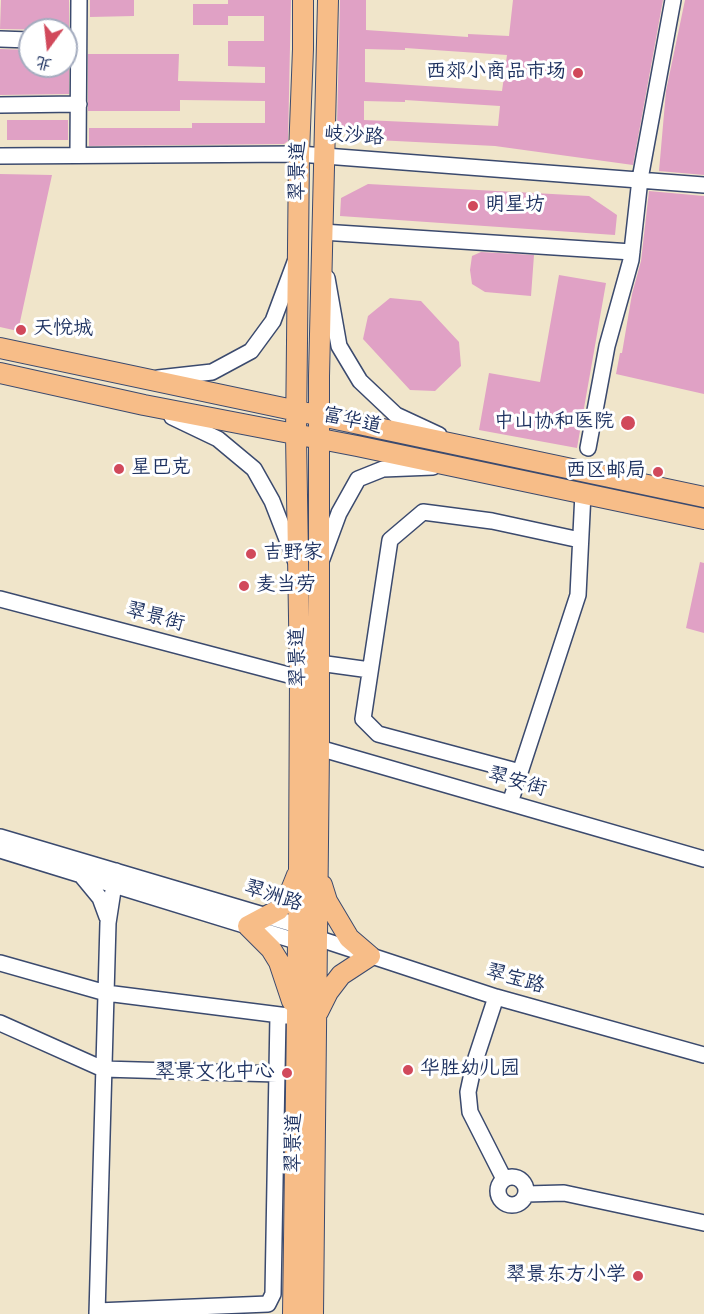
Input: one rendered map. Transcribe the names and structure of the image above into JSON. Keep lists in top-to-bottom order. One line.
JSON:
{"streets":{"main road":["翠景道","富华道"],"street":["岐沙路","翠景街","翠安街","翠洲路","翠宝路"]},"crossings":[["岐沙路","翠景道"],["翠景道","富华道"],["翠景道","翠景街"],["翠景道","翠安街"],["翠景道","翠洲路"],["翠景道","翠宝路"],["翠洲路","翠宝路"]],"places":["西郊小商品市场","明星坊","天悦城","中山协和医院","星巴克","西区邮局","吉野家","麦当劳","华胜幼儿园","翠景文化中心","翠景东方小学"],"north":"bottom"}
